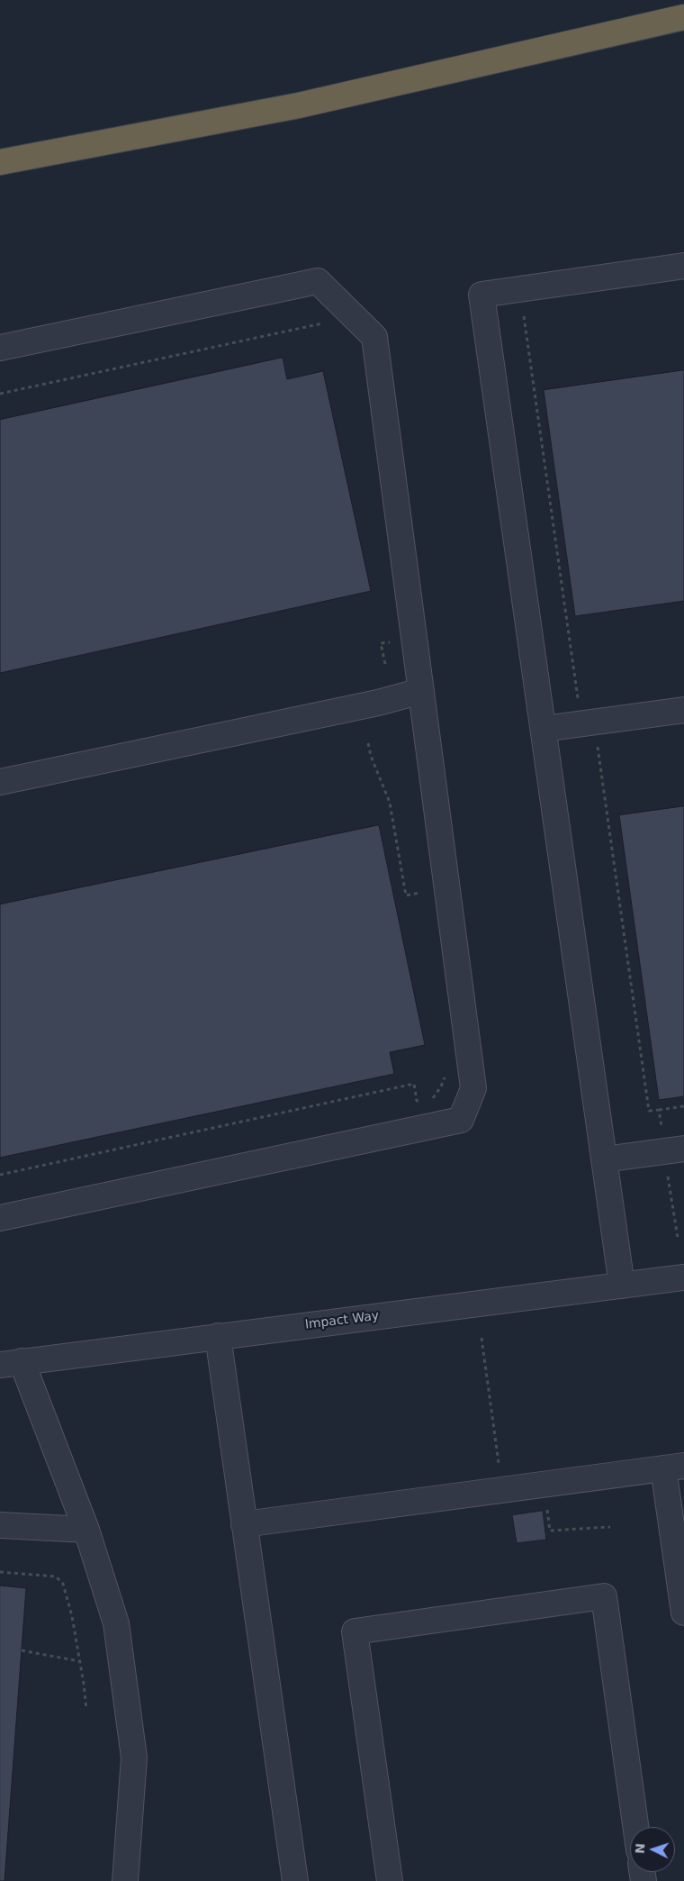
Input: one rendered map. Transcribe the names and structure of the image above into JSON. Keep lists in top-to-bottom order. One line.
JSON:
{"streets":{"street":["Impact Way"]},"north":"left"}
